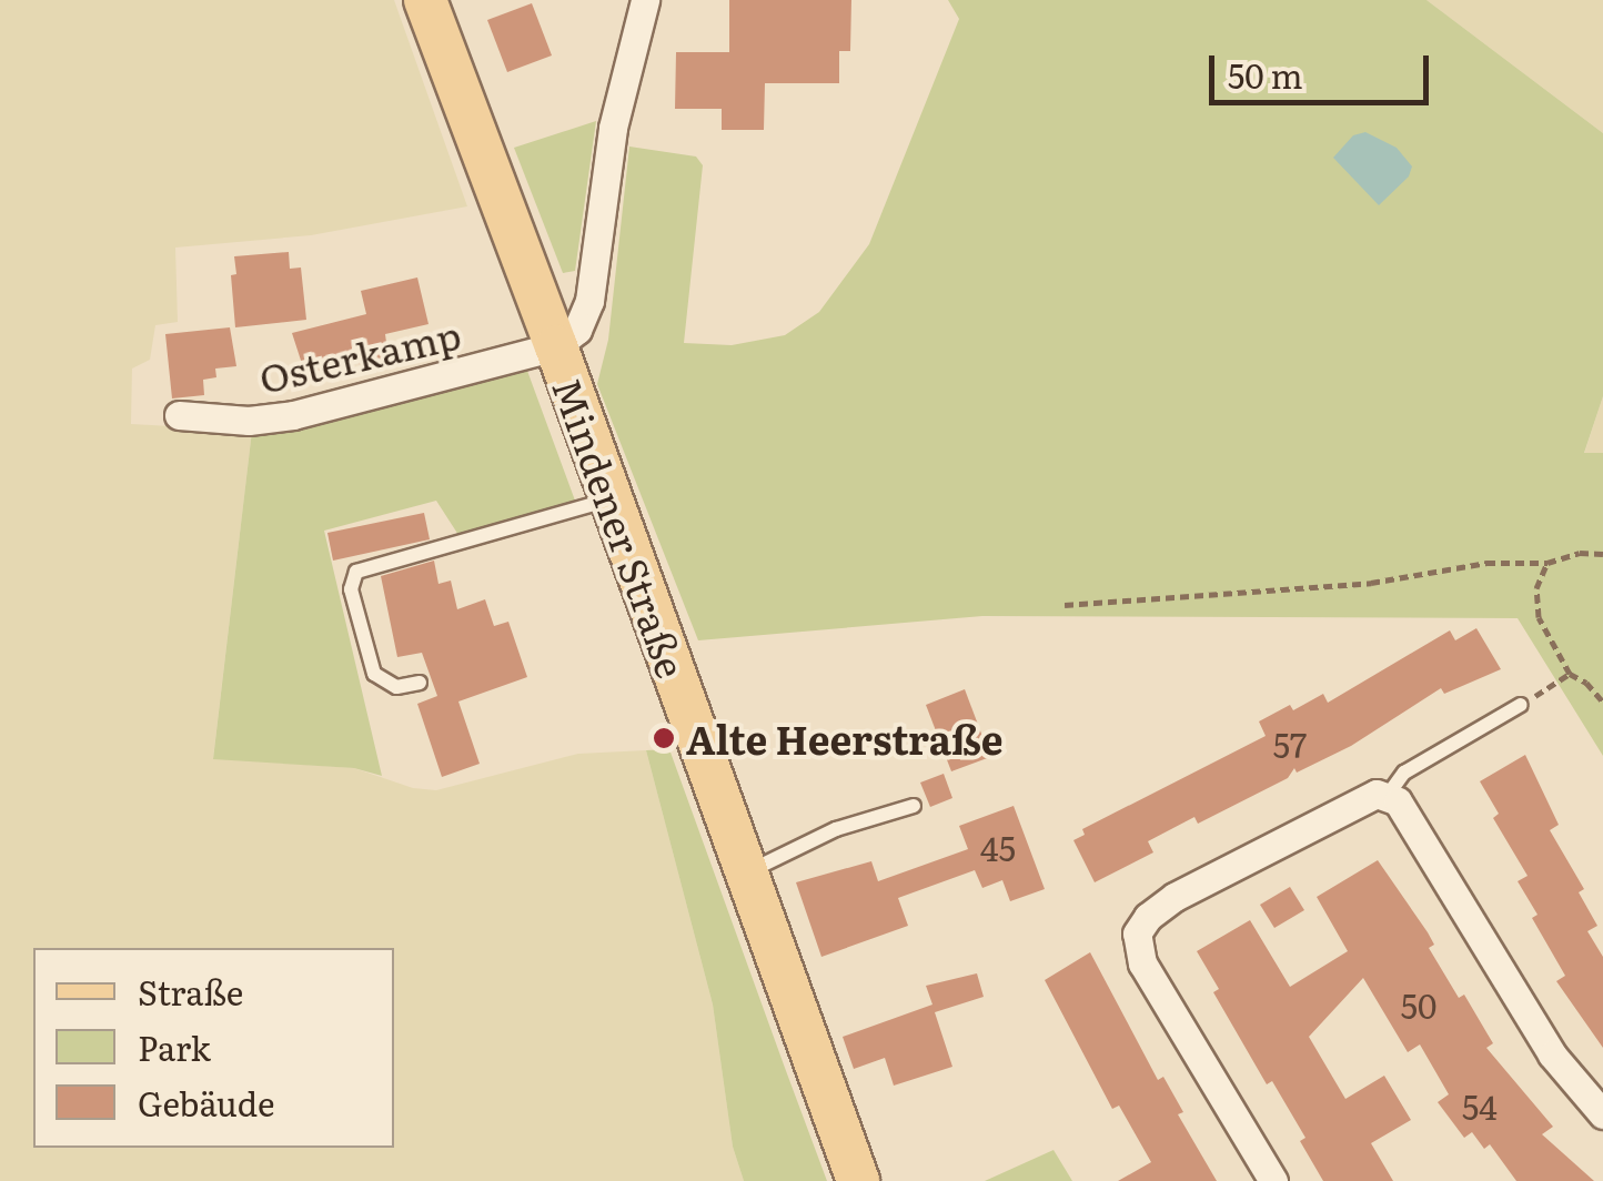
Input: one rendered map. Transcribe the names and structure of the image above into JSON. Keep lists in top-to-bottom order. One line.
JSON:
{"streets":{"main road":["Mindener Straße"],"street":["Osterkamp"]},"crossings":[["Osterkamp","Mindener Straße"]],"places":["Alte Heerstraße"],"house_numbers":["57","45","50","54"],"legend":["Straße","Park","Gebäude"],"scale_bar":"50 m"}
